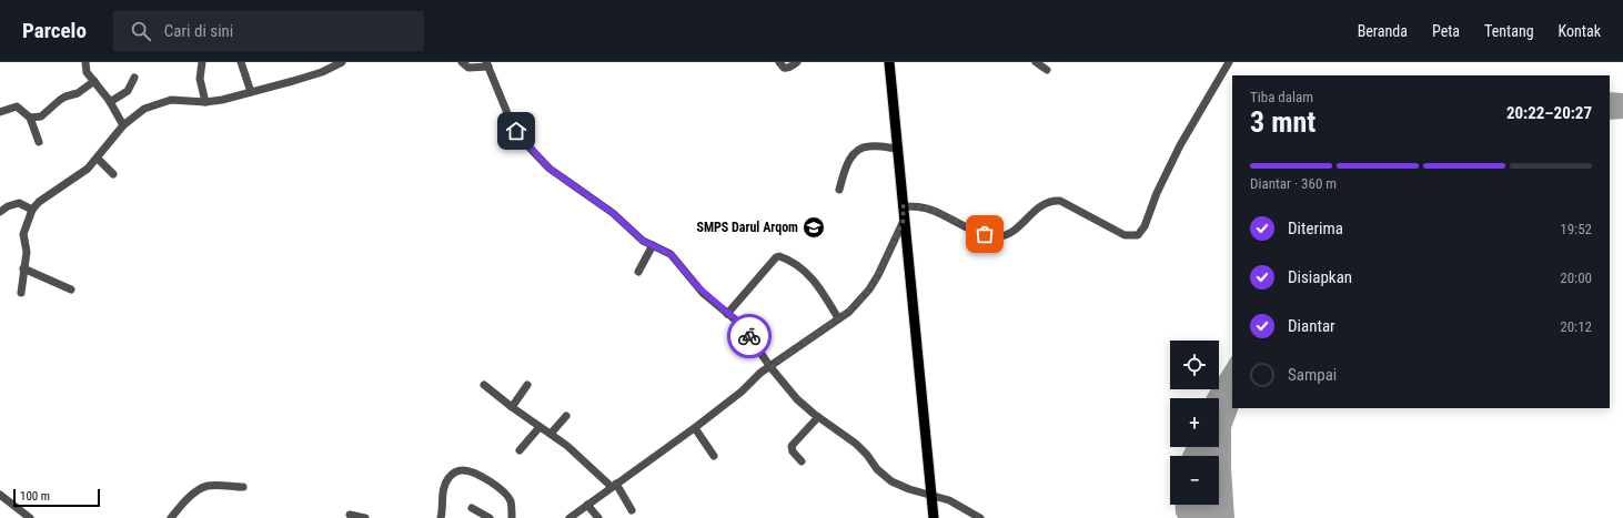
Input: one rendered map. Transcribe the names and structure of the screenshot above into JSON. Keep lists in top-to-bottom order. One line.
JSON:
{"places":{"school or university":["SMPS Darul Arqom"]},"scale_bar":"100 m","page":{"header":"Parcelo","search":"Cari di sini","nav":["Beranda","Peta","Tentang","Kontak"],"heading":["3 mnt","Tiba dalam","20:22–20:27"],"bar":"Diantar · 360 m","list":[["Diterima","19:52"],["Disiapkan","20:00"],["Diantar","20:12"],"Sampai"],"map_buttons":["+","−"],"scale":"100 m"}}
